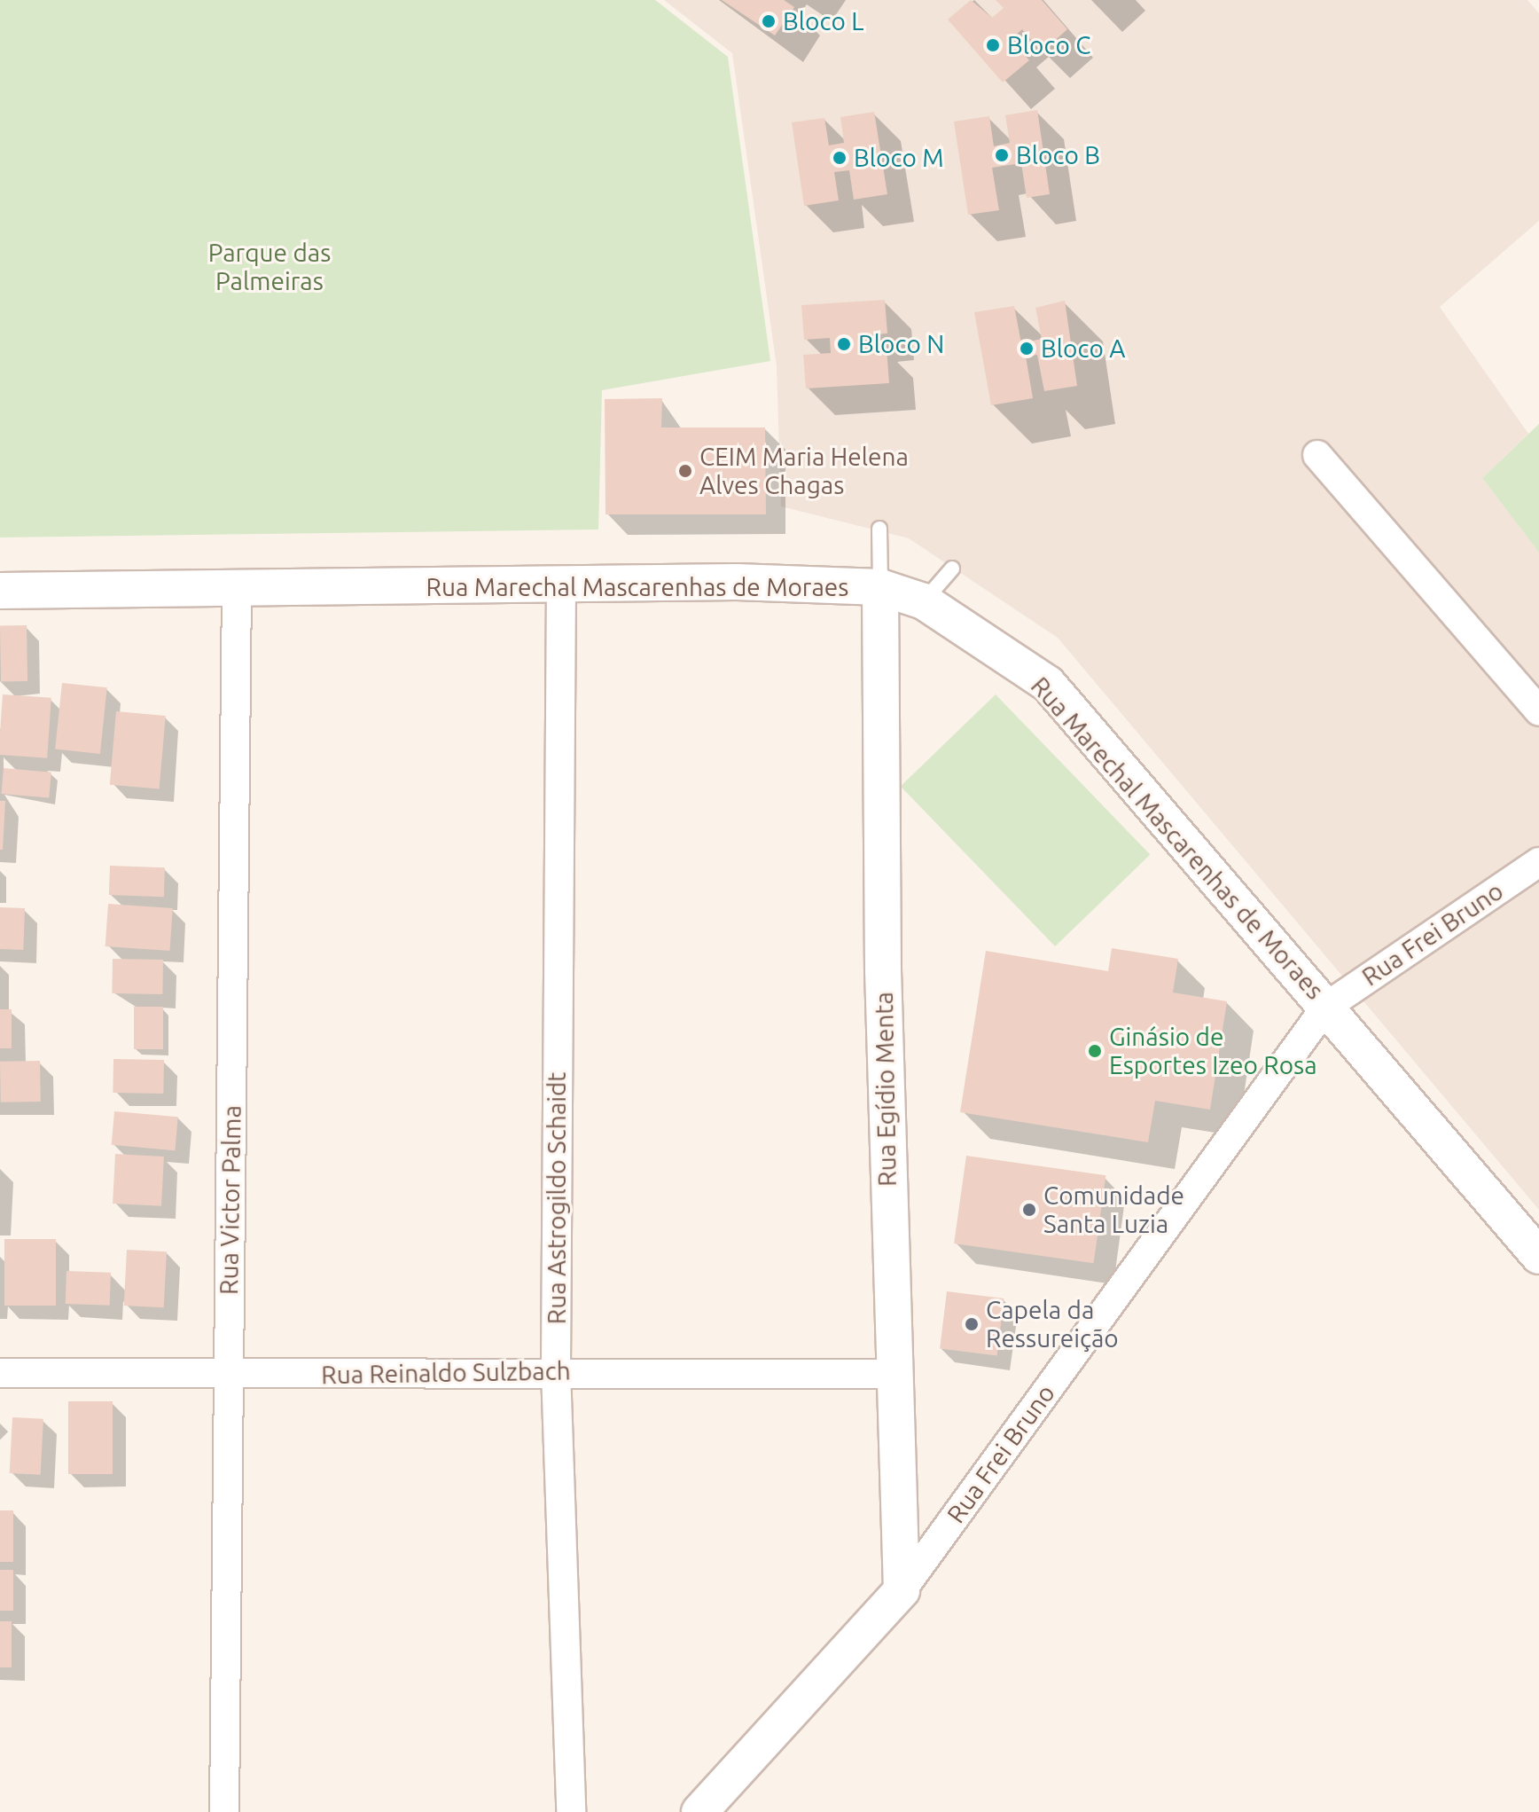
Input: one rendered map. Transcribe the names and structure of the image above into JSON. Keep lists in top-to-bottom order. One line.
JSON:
{"streets":{"street":["Rua Marechal Mascarenhas de Moraes","Rua Frei Bruno","Rua Egídio Menta","Rua Astrogildo Schaidt","Rua Victor Palma","Rua Reinaldo Sulzbach"]},"crossings":[["Rua Marechal Mascarenhas de Moraes","Rua Frei Bruno"],["Rua Marechal Mascarenhas de Moraes","Rua Egídio Menta"],["Rua Marechal Mascarenhas de Moraes","Rua Astrogildo Schaidt"],["Rua Marechal Mascarenhas de Moraes","Rua Victor Palma"],["Rua Frei Bruno","Rua Egídio Menta"],["Rua Egídio Menta","Rua Reinaldo Sulzbach"],["Rua Astrogildo Schaidt","Rua Reinaldo Sulzbach"],["Rua Victor Palma","Rua Reinaldo Sulzbach"]],"parks":["Parque das Palmeiras"],"places":["Bloco L","Bloco C","Bloco B","Bloco M","Bloco N","Bloco A","CEIM Maria Helena Alves Chagas","Ginásio de Esportes Izeo Rosa","Comunidade Santa Luzia","Capela da Ressureição"]}
